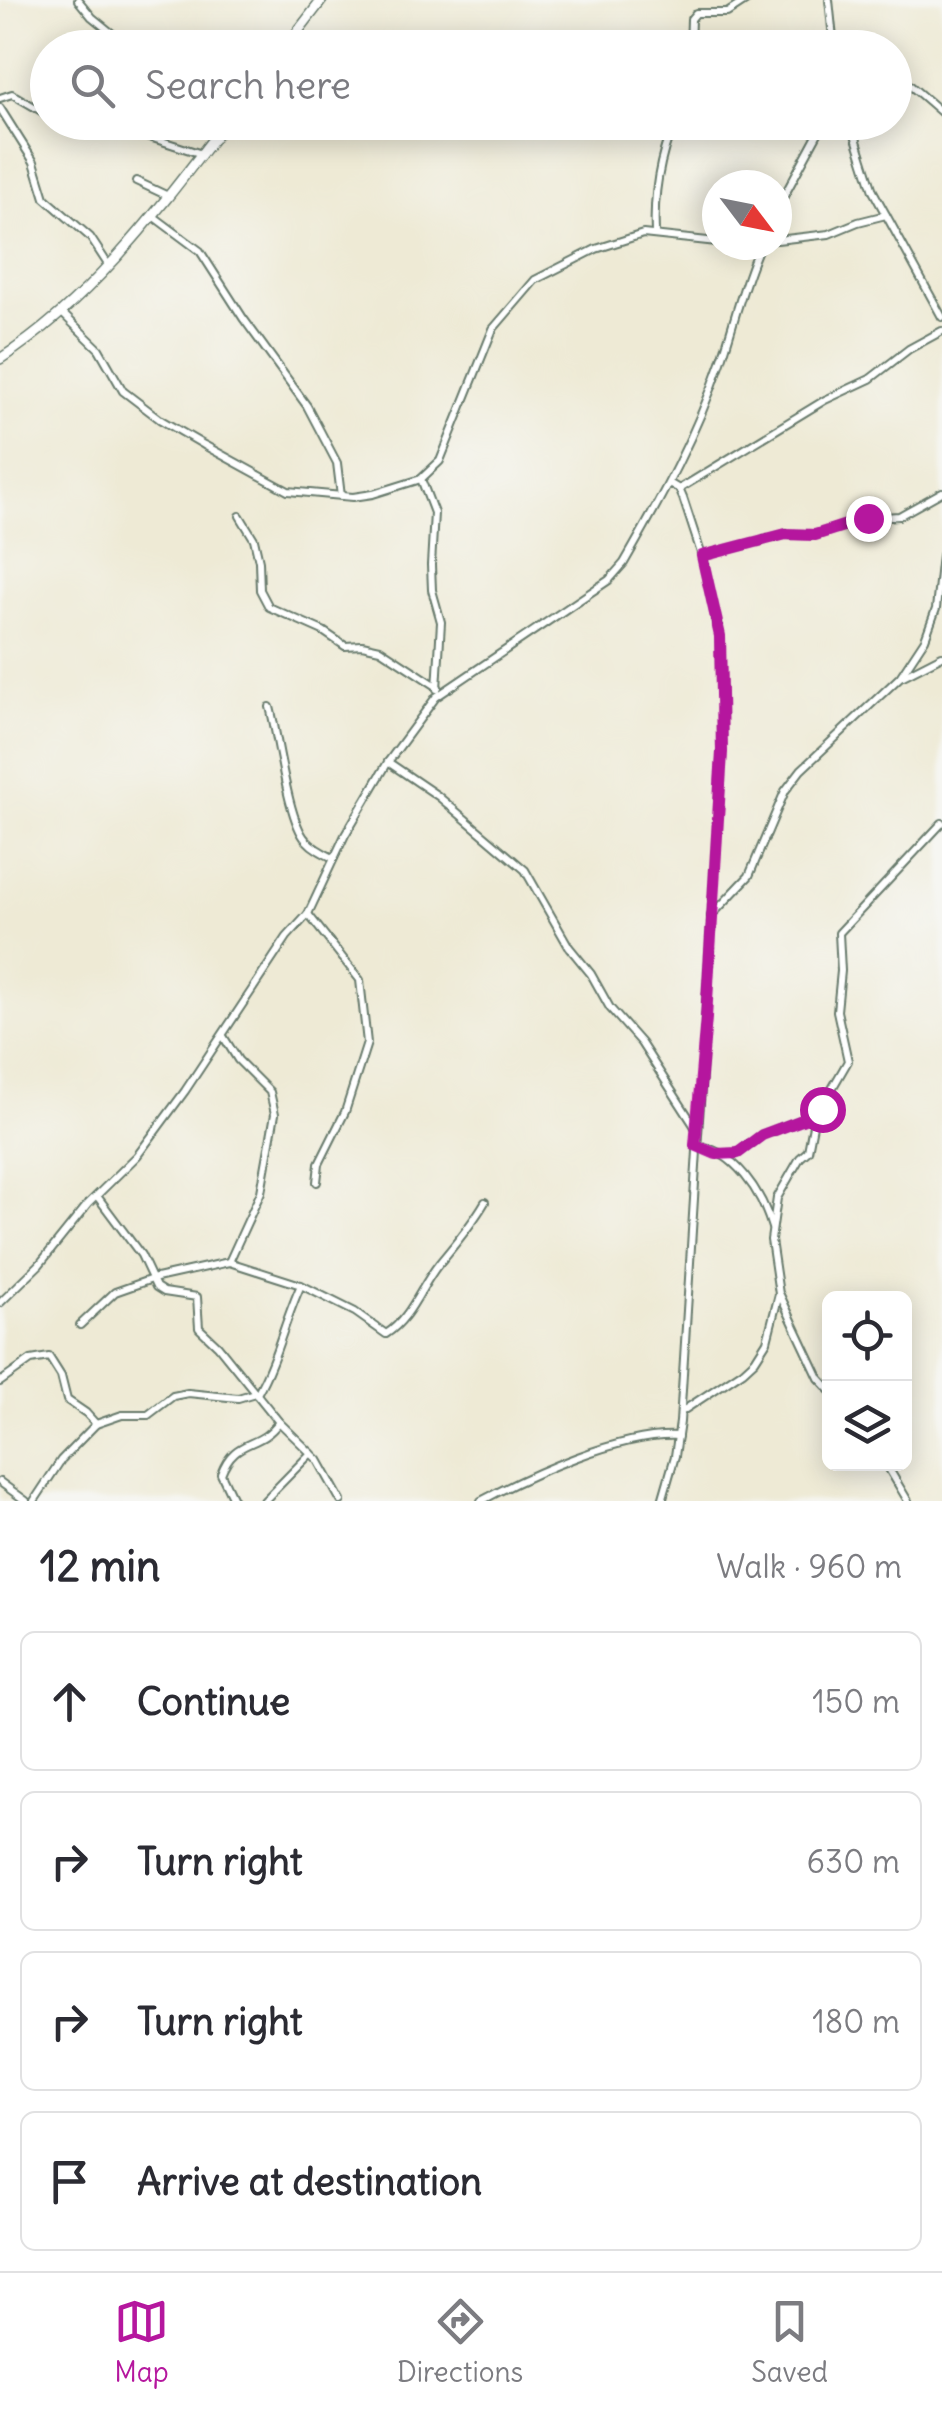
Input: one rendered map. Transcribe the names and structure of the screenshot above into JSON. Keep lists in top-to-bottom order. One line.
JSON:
{"north":"bottom right","page":{"search":"Search here","heading":["12 min","Walk · 960 m"],"list":[["Continue","150 m"],["Turn right","630 m"],["Turn right","180 m"],"Arrive at destination"],"nav":["Map","Directions","Saved"]}}
